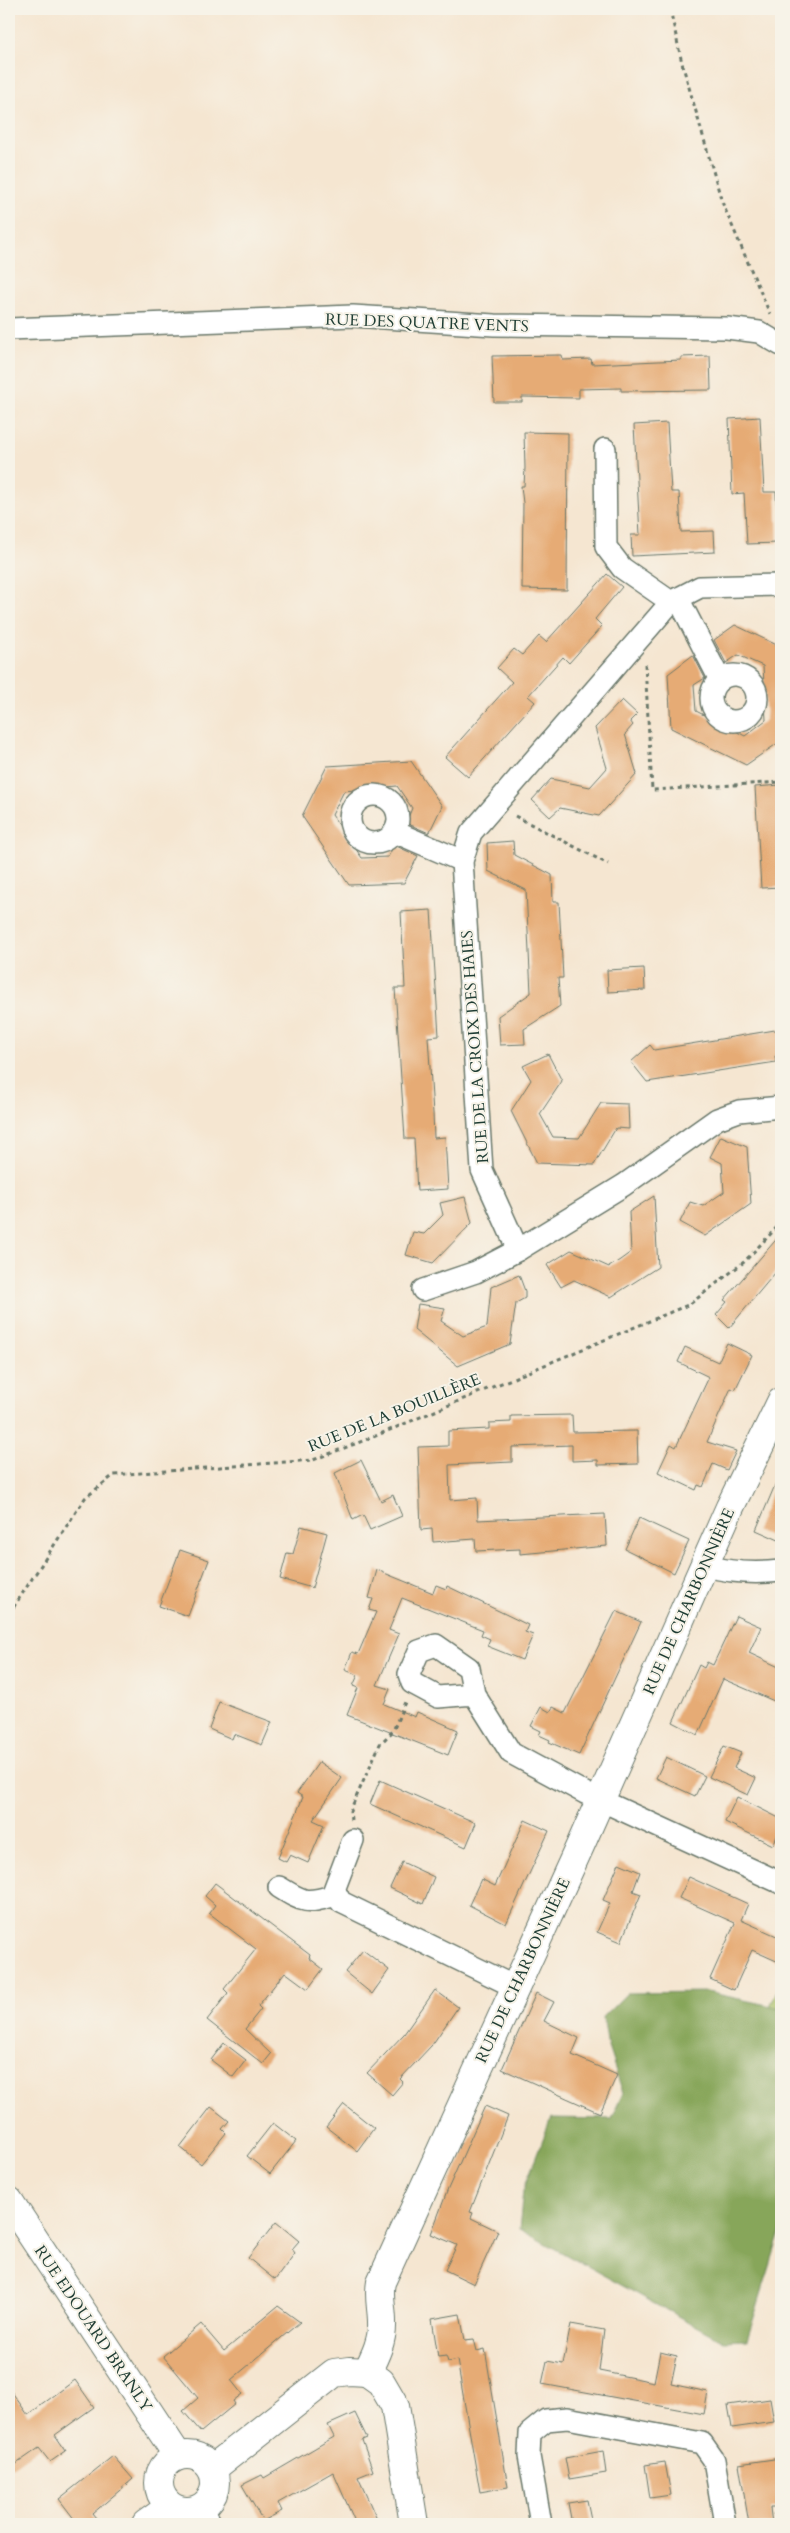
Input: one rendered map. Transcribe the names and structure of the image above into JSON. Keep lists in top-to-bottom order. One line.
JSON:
{"streets":{"street":["RUE DES QUATRE VENTS","RUE DE LA CROIX DES HAIES","RUE DE CHARBONNIÈRE","RUE EDOUARD BRANLY"],"path":["RUE DE LA BOUILLÈRE"]}}
